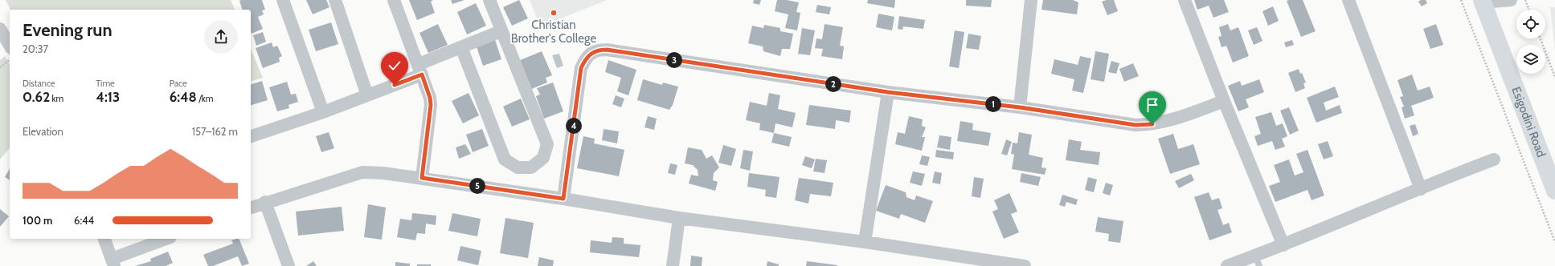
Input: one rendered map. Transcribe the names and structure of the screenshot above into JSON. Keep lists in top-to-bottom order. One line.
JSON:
{"streets":{"main road":["Esigodini Road"]},"places":["Christian Brother's College"],"page":{"heading":["Evening run","20:37"],"pins":["3","2","1","4","5"],"stats":[["Distance","0.62 km"],["Time","4:13"],["Pace","6:48 /km"]],"chart":["Elevation","157–162 m"],"list":[{"name":"100 m","note":"6:44"}]}}
